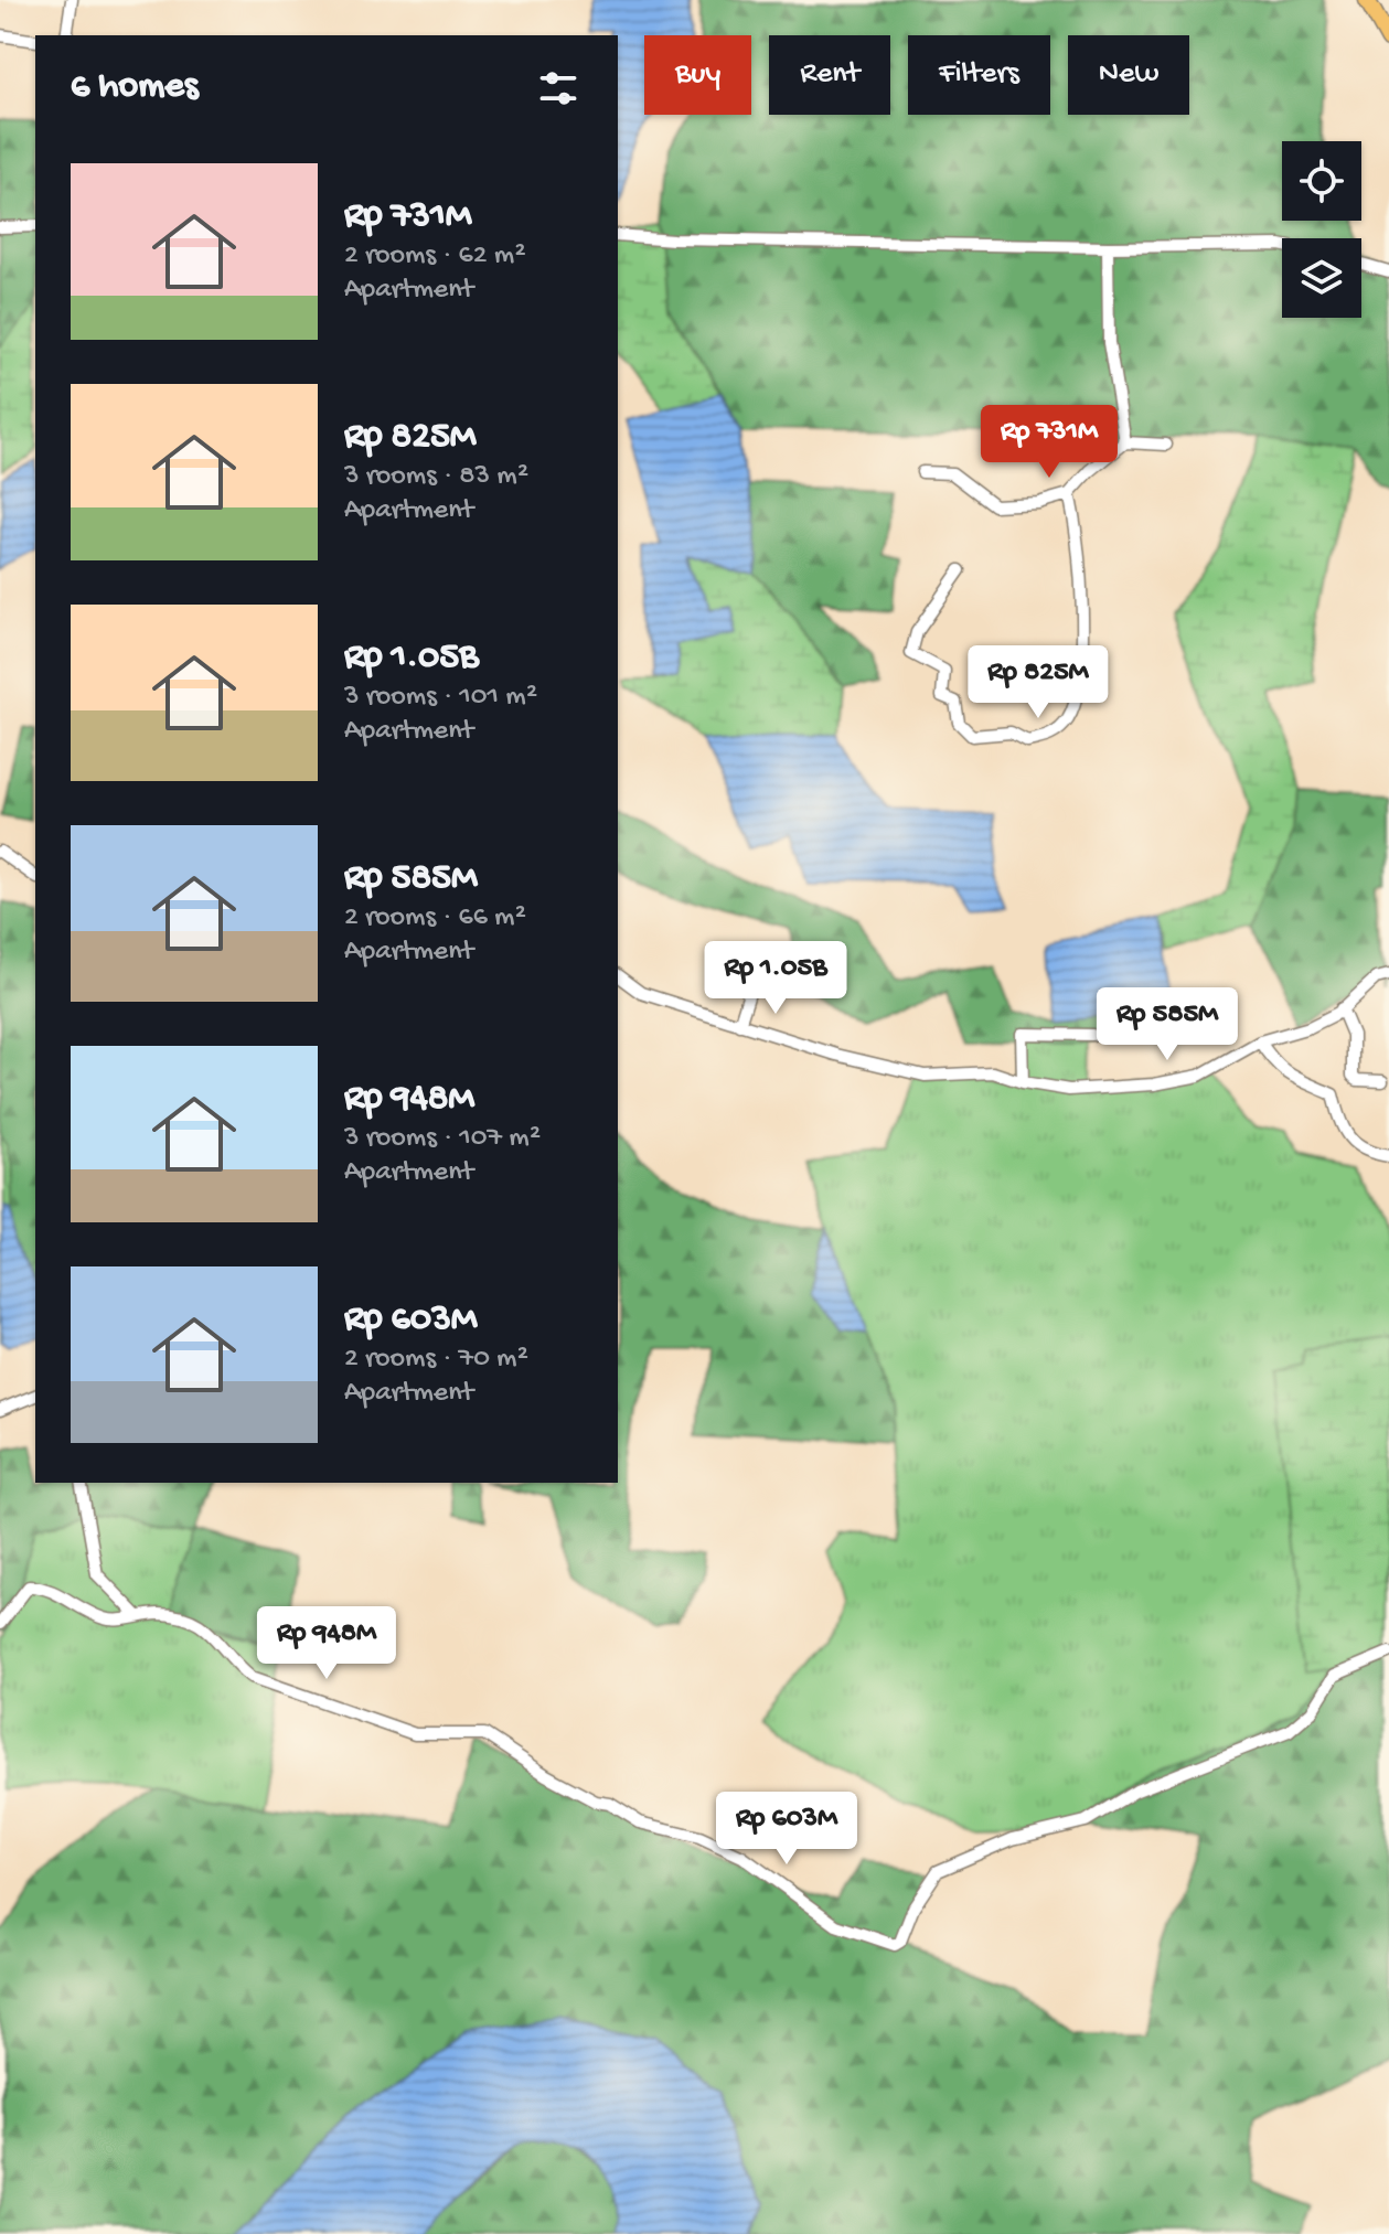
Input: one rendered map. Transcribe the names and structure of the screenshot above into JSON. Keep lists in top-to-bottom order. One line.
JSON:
{"page":{"chip":["Buy","Rent","Filters","New"],"heading":"6 homes","list":[{"name":"Rp 731M","note":"2 rooms · 62 m² · Apartment"},{"name":"Rp 825M","note":"3 rooms · 83 m² · Apartment"},{"name":"Rp 1.05B","note":"3 rooms · 101 m² · Apartment"},{"name":"Rp 585M","note":"2 rooms · 66 m² · Apartment"},{"name":"Rp 948M","note":"3 rooms · 107 m² · Apartment"},{"name":"Rp 603M","note":"2 rooms · 70 m² · Apartment"}],"price":["Rp 731M","Rp 825M","Rp 1.05B","Rp 585M","Rp 948M","Rp 603M"]}}
